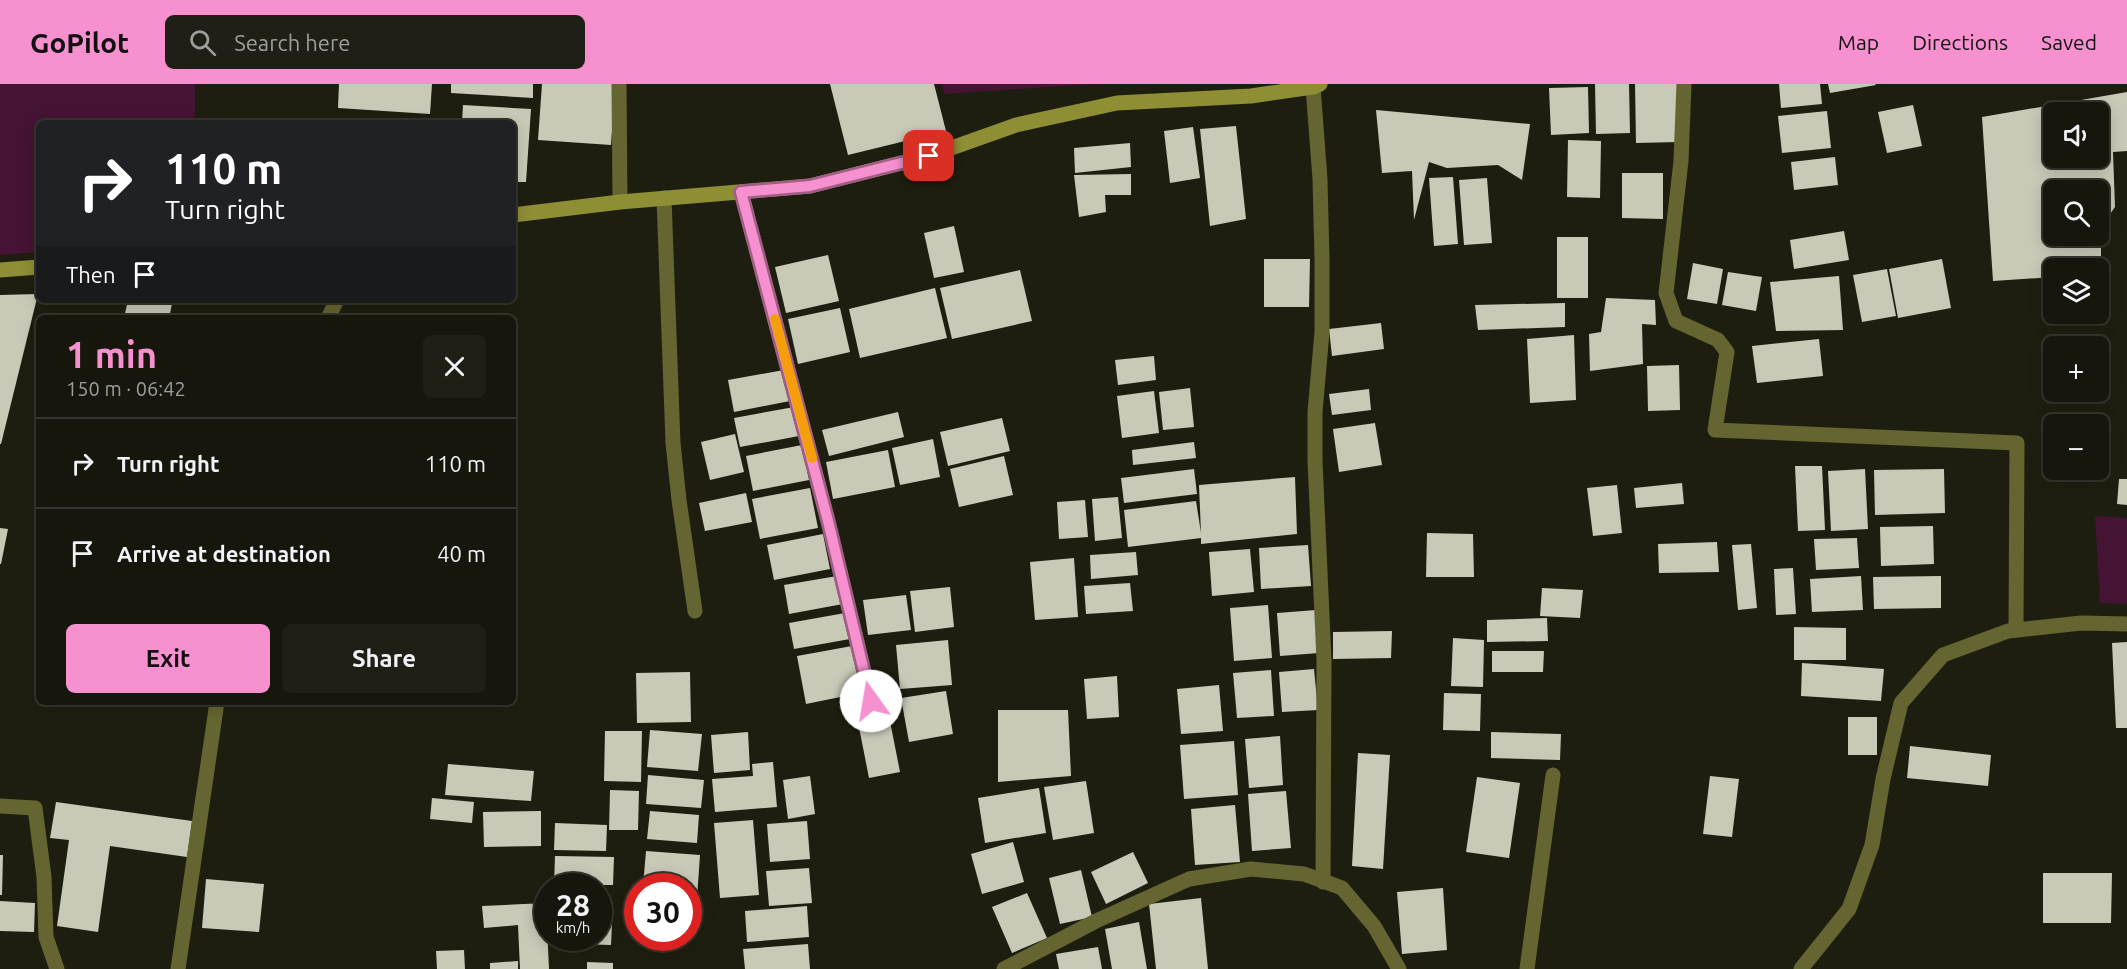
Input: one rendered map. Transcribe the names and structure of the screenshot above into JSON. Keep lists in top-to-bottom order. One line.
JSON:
{"page":{"header":"GoPilot","search":"Search here","nav":["Map","Directions","Saved"],"map_buttons":["+","−"],"turn":["110 m","Turn right"],"then":"Then","heading":["1 min","150 m · 06:42"],"list":[{"name":"Turn right","value":"110 m"},{"name":"Arrive at destination","value":"40 m"}],"buttons":["Exit","Share"],"speed":"28 km/h","limit":"30"}}
